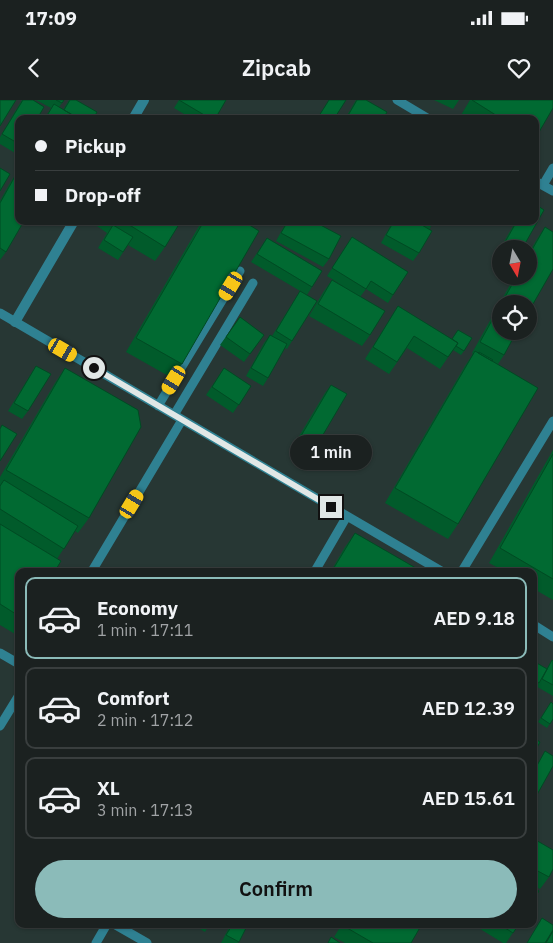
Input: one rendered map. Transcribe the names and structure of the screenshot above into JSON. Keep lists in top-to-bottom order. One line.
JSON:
{"north":"bottom","page":{"status":"17:09","header":"Zipcab","banner":["Pickup","Drop-off"],"bubble":"1 min","list":[{"name":"Economy","note":"1 min · 17:11","value":"AED 9.18"},{"name":"Comfort","note":"2 min · 17:12","value":"AED 12.39"},{"name":"XL","note":"3 min · 17:13","value":"AED 15.61"}],"buttons":"Confirm"}}
